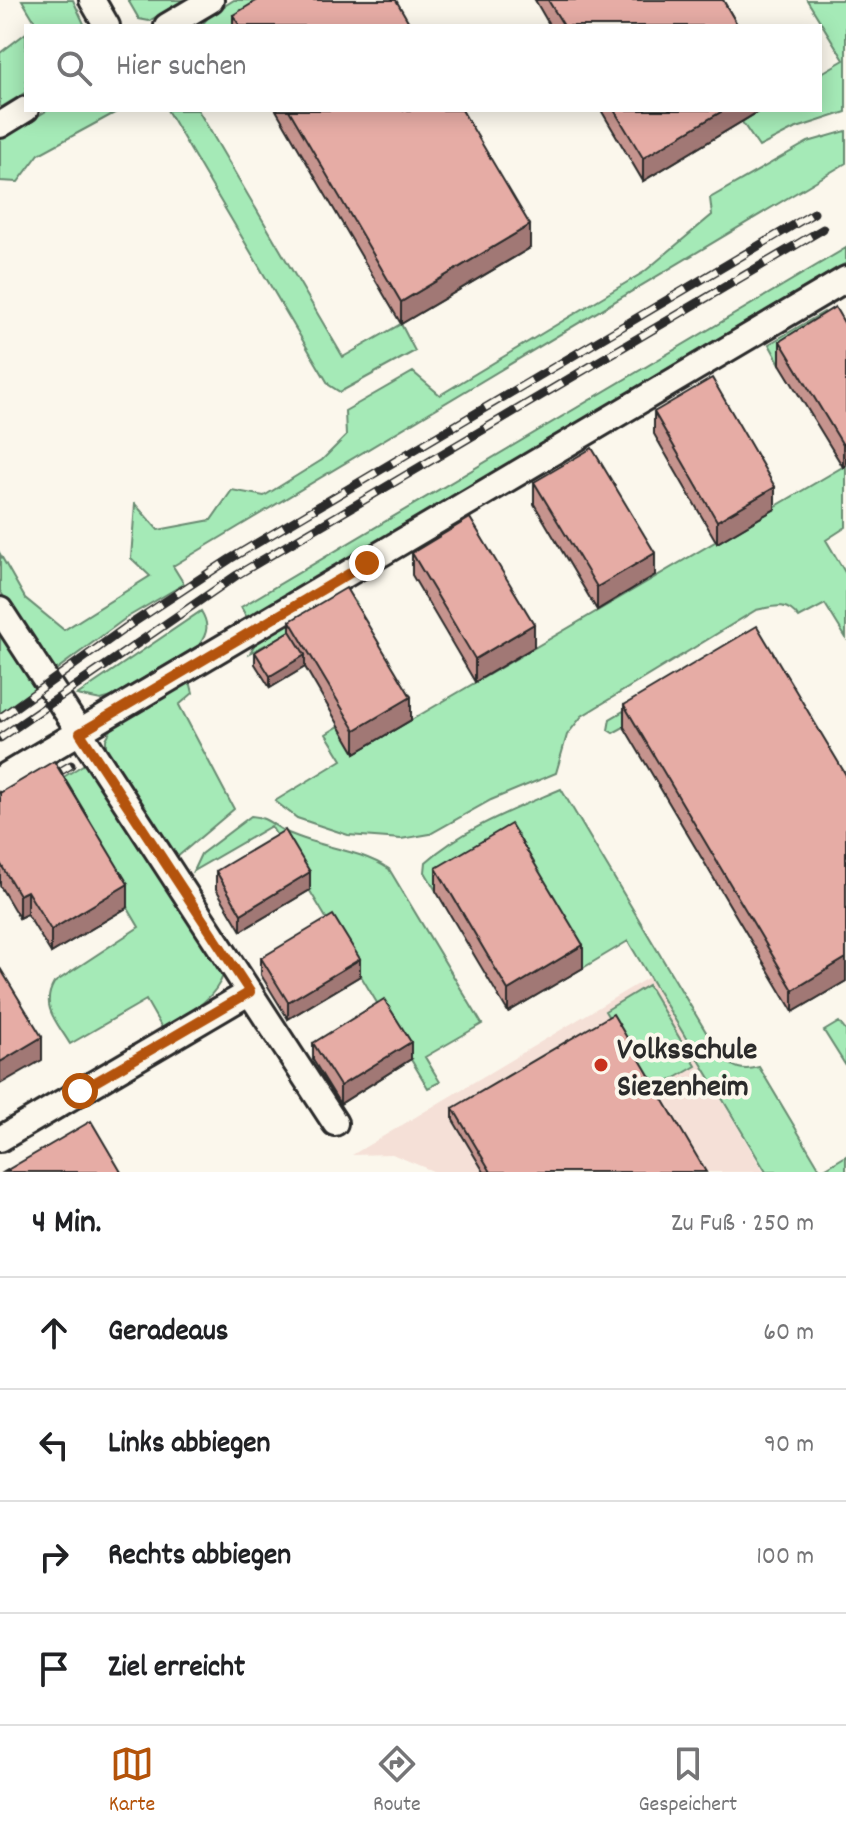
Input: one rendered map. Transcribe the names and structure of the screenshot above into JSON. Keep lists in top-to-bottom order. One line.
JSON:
{"places":["Volksschule Siezenheim"],"page":{"search":"Hier suchen","heading":["4 Min.","Zu Fuß · 250 m"],"list":[["Geradeaus","60 m"],["Links abbiegen","90 m"],["Rechts abbiegen","100 m"],"Ziel erreicht"],"nav":["Karte","Route","Gespeichert"]}}
